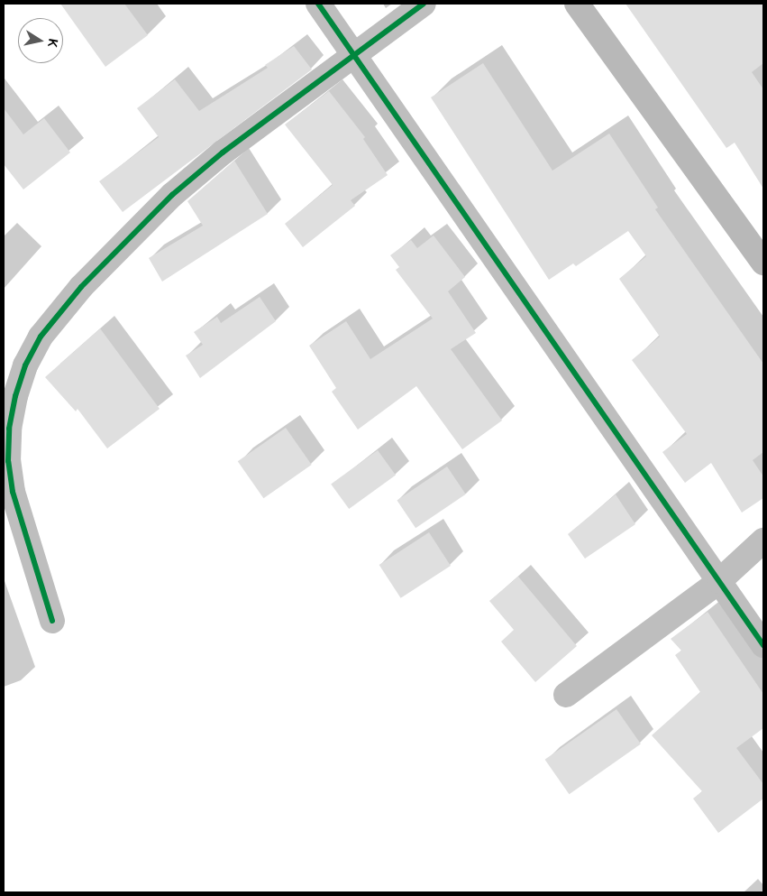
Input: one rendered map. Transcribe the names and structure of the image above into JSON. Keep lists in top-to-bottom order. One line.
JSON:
{"north":"right"}
